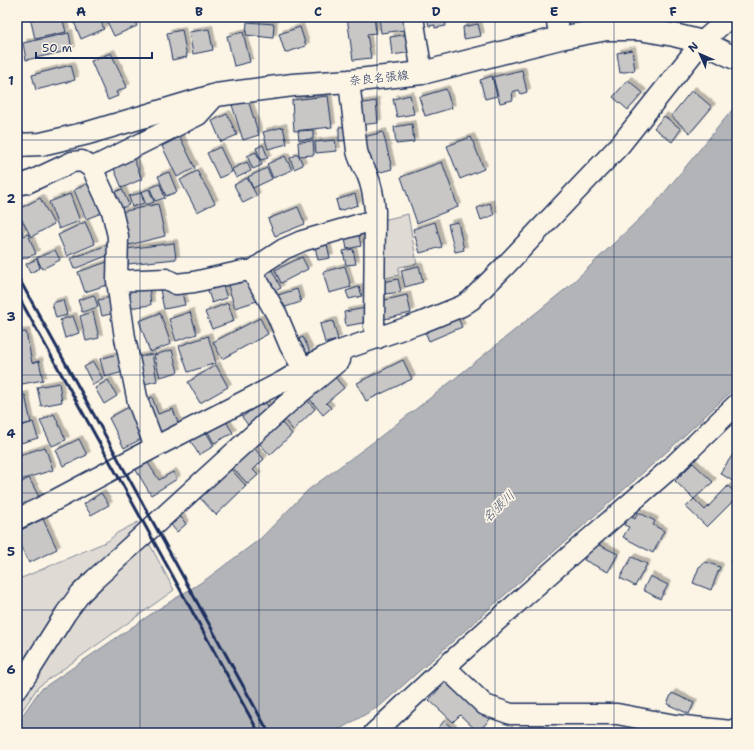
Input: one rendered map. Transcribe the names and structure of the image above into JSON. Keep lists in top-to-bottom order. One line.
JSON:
{"streets":{"main road":["奈良名張線"]},"water":["名張川"],"scale_bar":"50 m","north":"top left","grid":{"columns":["A","B","C","D","E","F"],"rows":["1","2","3","4","5","6"]}}
